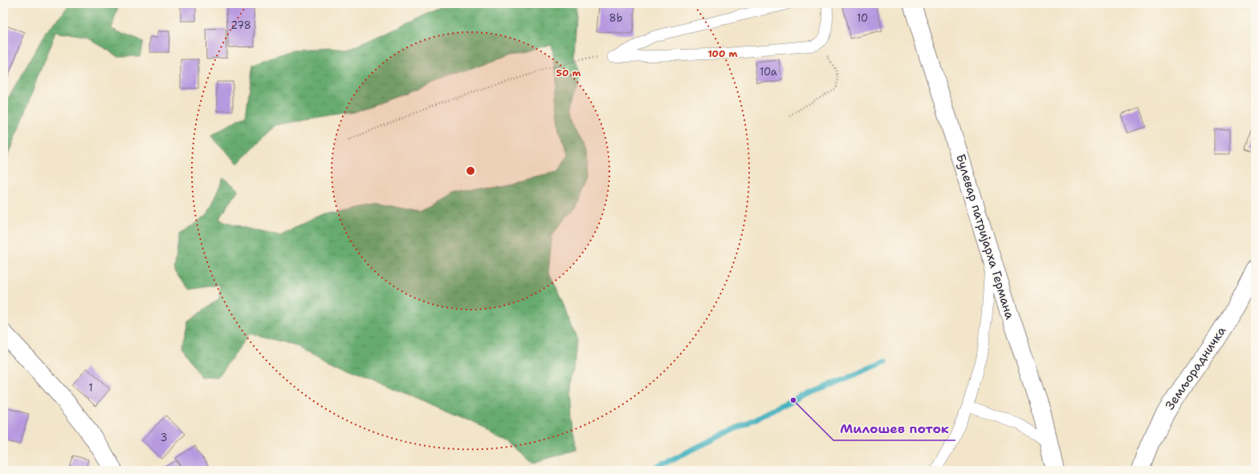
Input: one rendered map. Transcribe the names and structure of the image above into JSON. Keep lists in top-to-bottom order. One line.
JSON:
{"streets":{"main road":["Булевар патријарха Германа","Земљорадничка"]},"places":["Милошев поток"],"house_numbers":["8b","10","278","10a","1","3"],"rings":["100 m","50 m"]}
